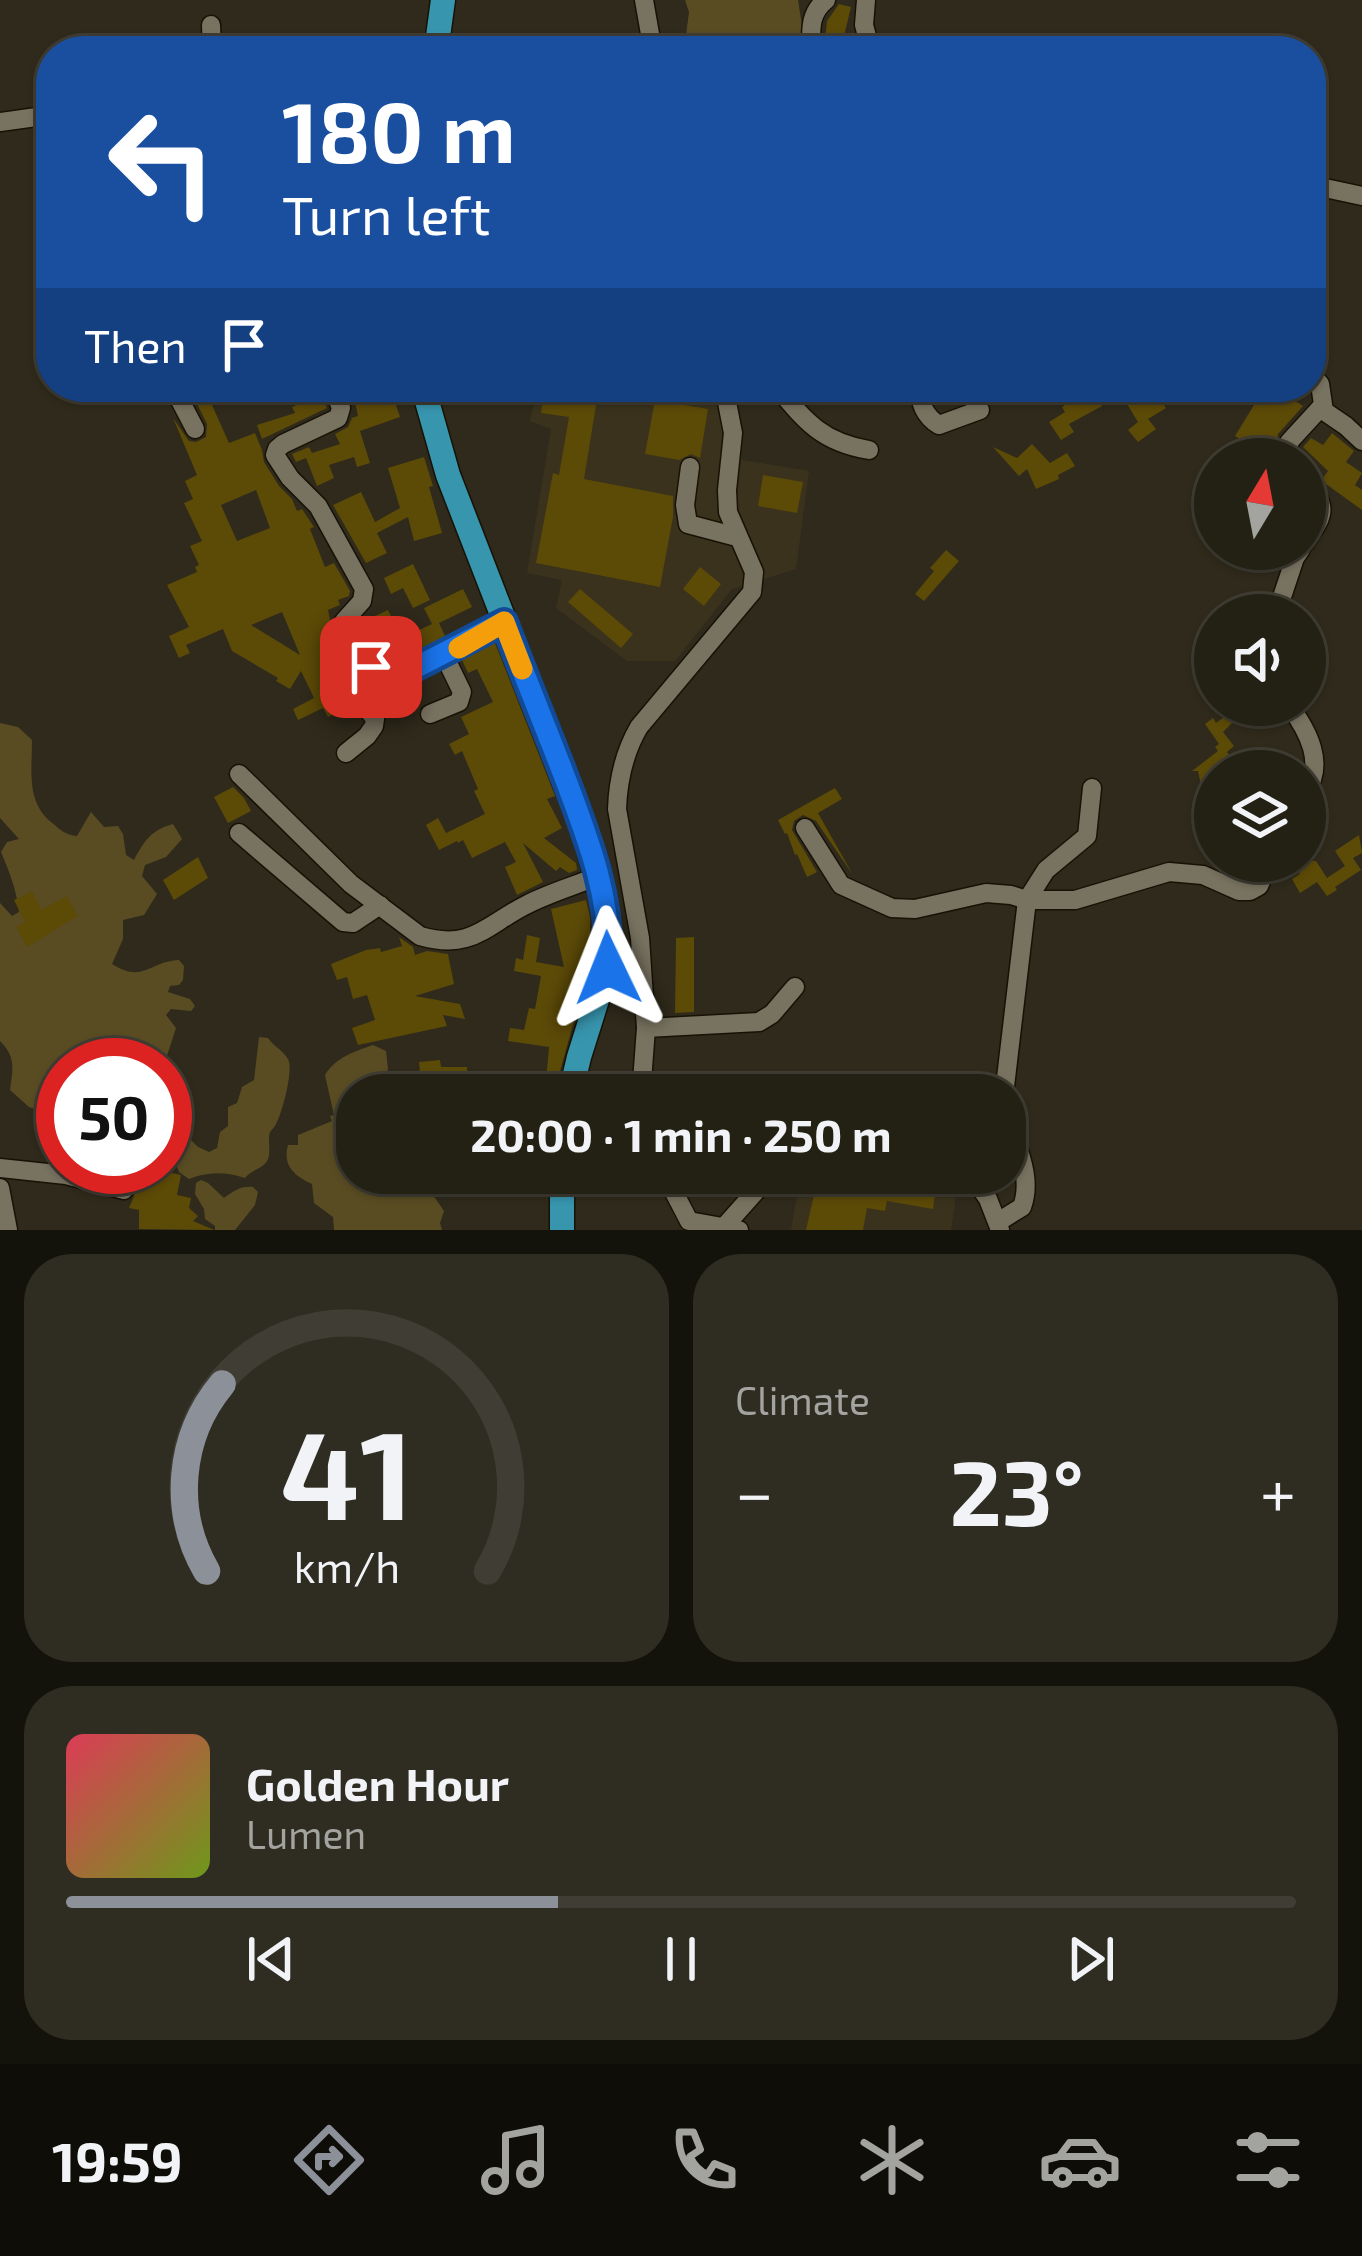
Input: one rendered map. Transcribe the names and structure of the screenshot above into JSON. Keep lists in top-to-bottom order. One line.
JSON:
{"north":"top","page":{"turn":["180 m","Turn left"],"then":"Then","limit":"50","trip":"20:00 · 1 min · 250 m","tile":"Climate","heat":["−","23°","+"],"song":["Golden Hour","Lumen"],"tabs":"19:59","gauge":["41","km/h"]}}
